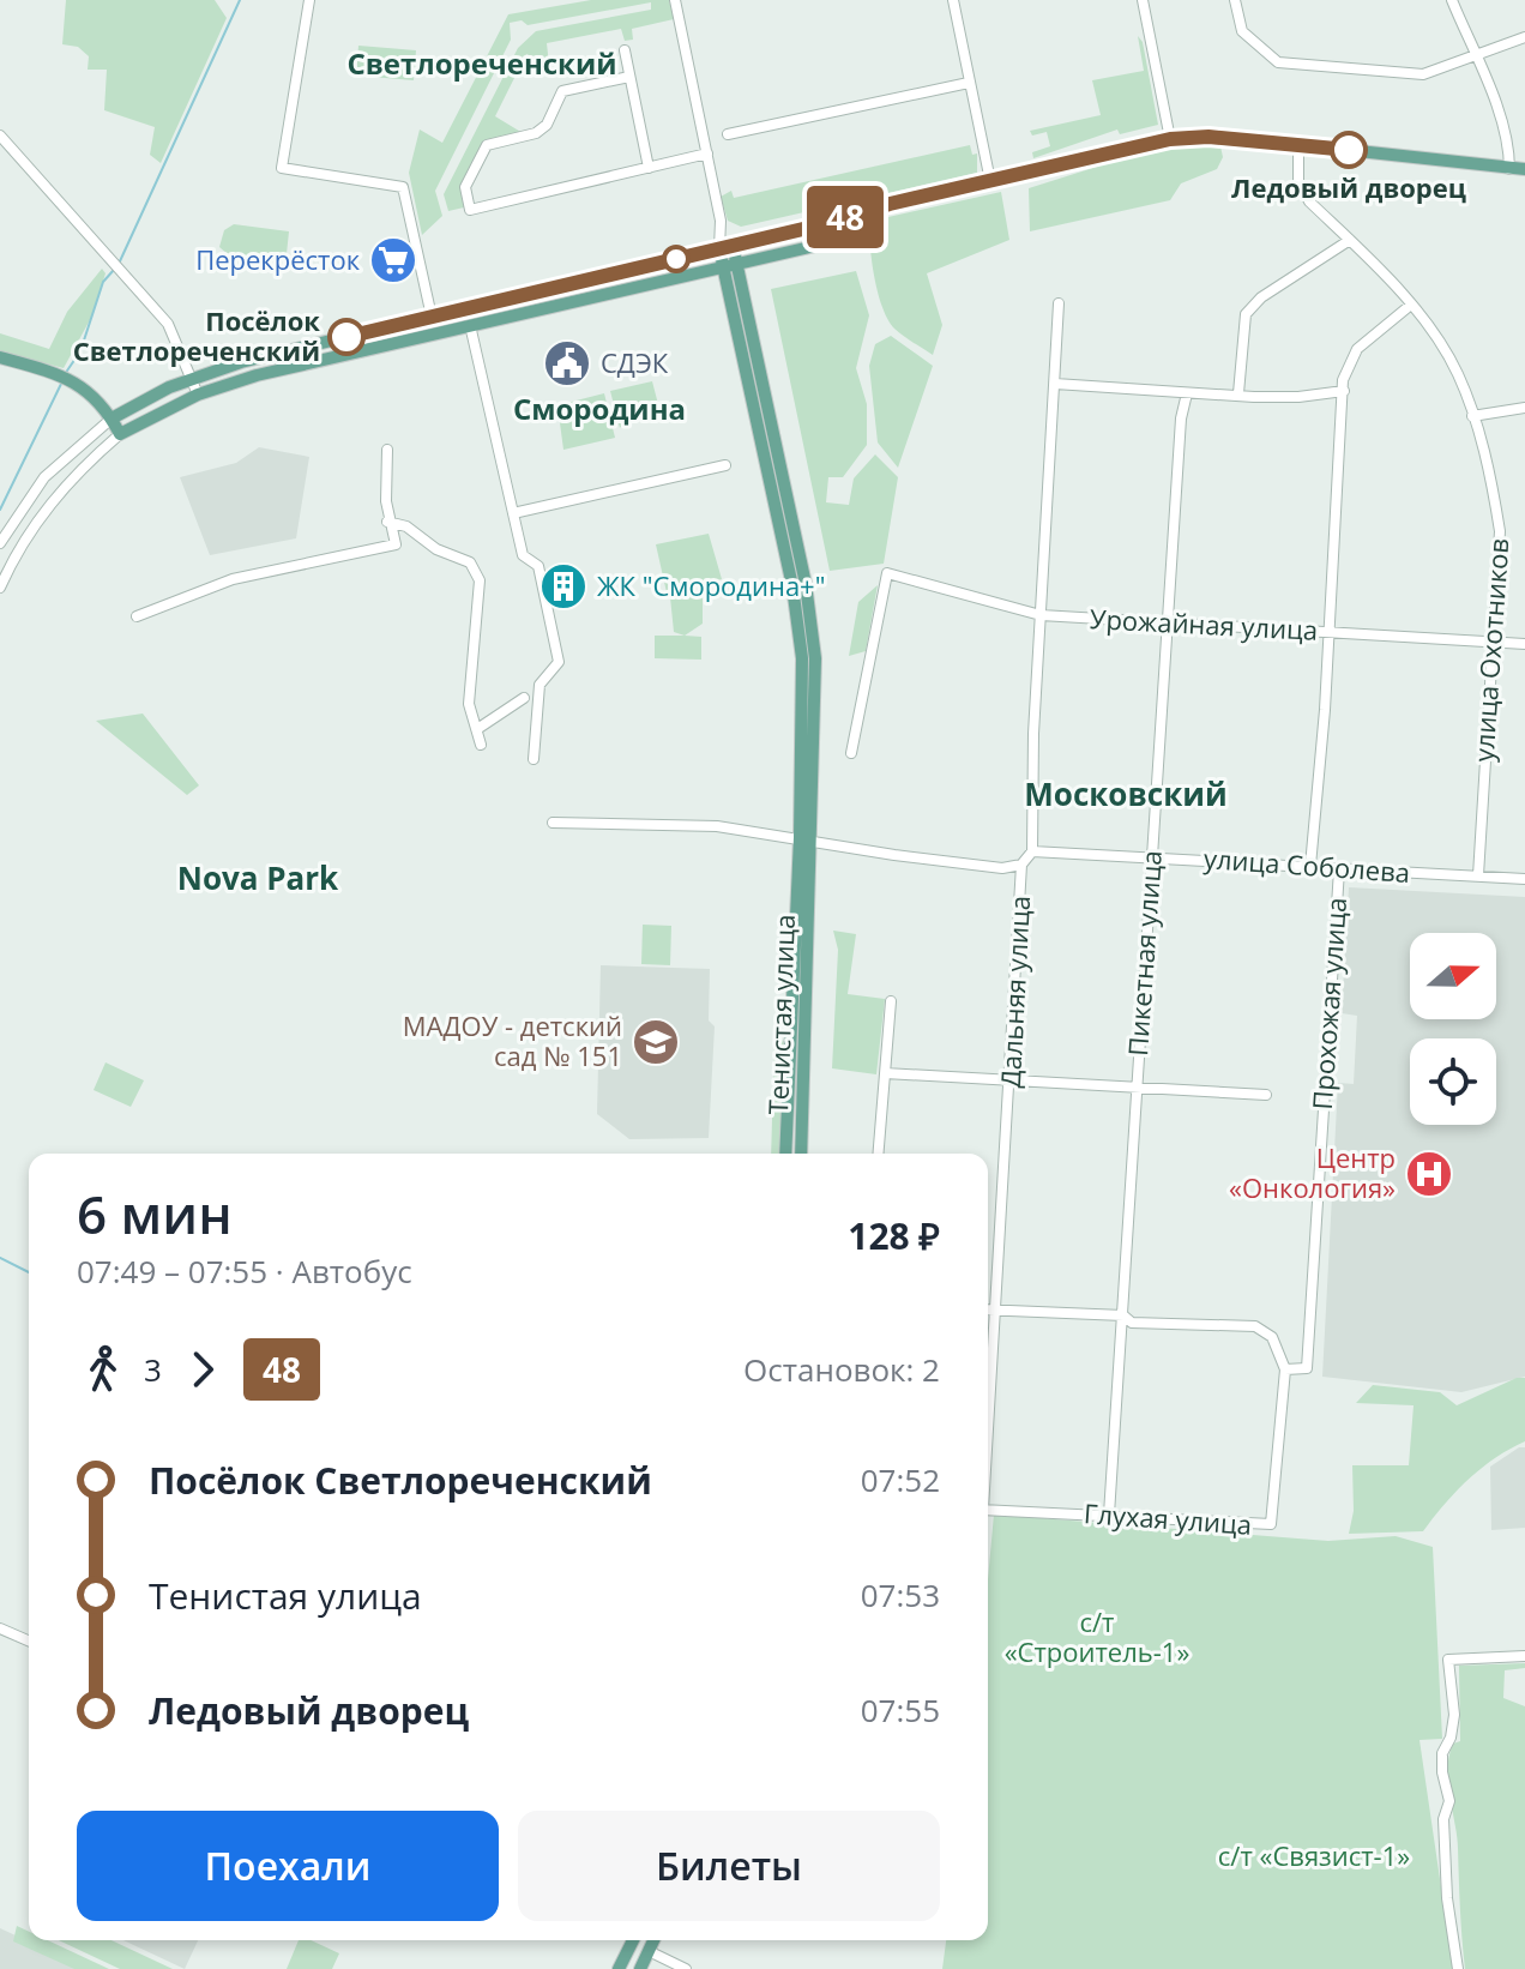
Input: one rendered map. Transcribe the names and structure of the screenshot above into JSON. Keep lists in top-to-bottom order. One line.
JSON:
{"streets":{"main road":["Тенистая улица"],"street":["Урожайная улица","улица Охотников","улица Соболева","Пикетная улица","Дальняя улица","Прохожая улица","Глухая улица"]},"crossings":[["Урожайная улица","улица Охотников"],["Урожайная улица","Пикетная улица"],["Урожайная улица","Прохожая улица"],["улица Охотников","улица Соболева"],["улица Охотников","Прохожая улица"],["улица Соболева","Пикетная улица"],["улица Соболева","Дальняя улица"],["улица Соболева","Прохожая улица"],["Пикетная улица","Глухая улица"],["Прохожая улица","Глухая улица"]],"districts":["Светлореченский","Смородина","Московский","Nova Park"],"parks":["с/т «Строитель-1»","с/т «Связист-1»"],"places":{"other":["Ледовый дворец","Посёлок Светлореченский"],"supermarket":["Перекрёсток"],"public building":["СДЭК"],"building":["ЖК \"Смородина+\""],"school or university":["МАДОУ - детский сад № 151"],"hospital":["Центр «Онкология»"]},"lines":["bus line 48"],"north":"right","page":{"on_map":"48","heading":["6 мин","07:49 – 07:55 · Автобус","128 ₽"],"legs":["3","48","Остановок: 2"],"list":[{"name":"Посёлок Светлореченский","value":"07:52"},{"name":"Тенистая улица","value":"07:53"},{"name":"Ледовый дворец","value":"07:55"}],"buttons":["Поехали","Билеты"]}}
